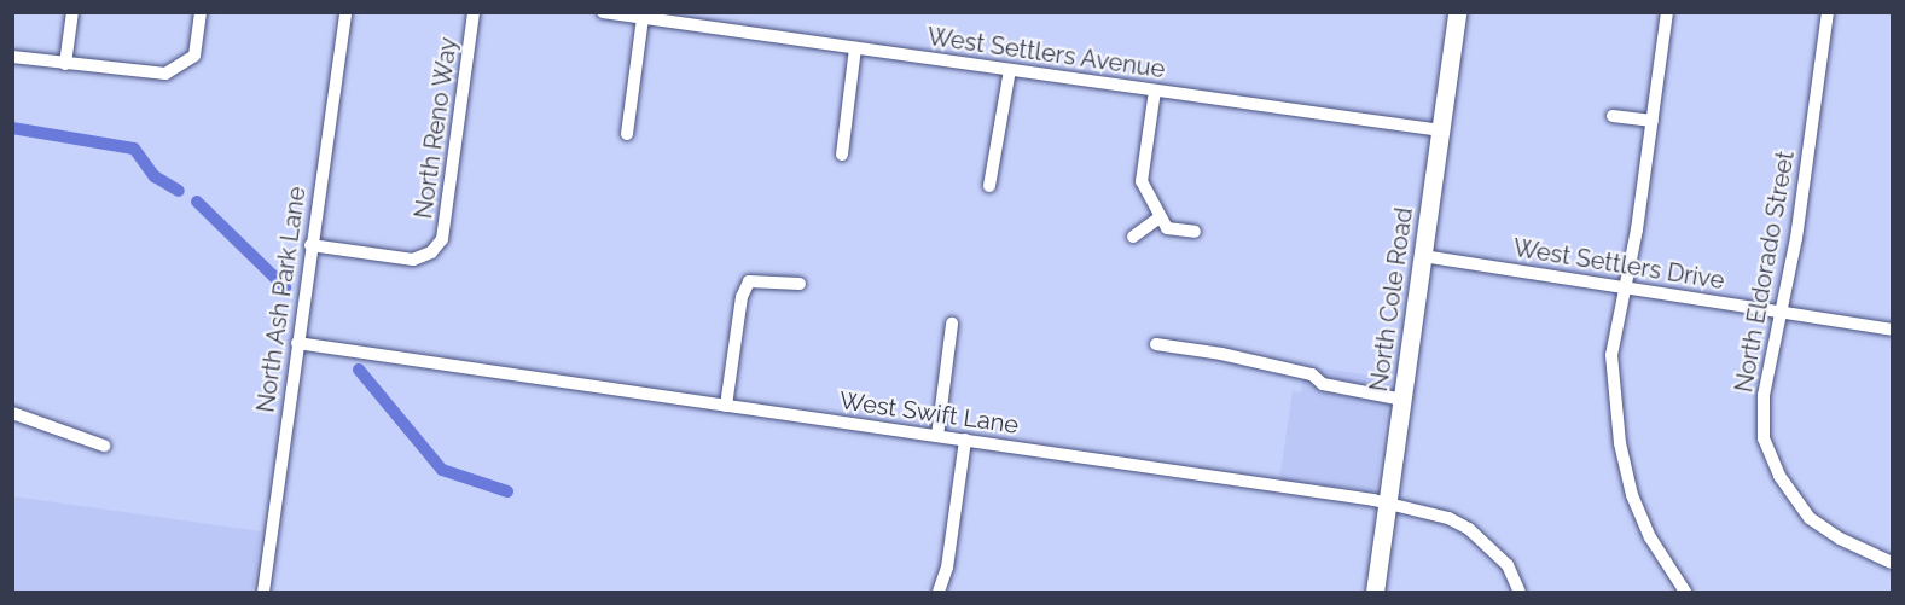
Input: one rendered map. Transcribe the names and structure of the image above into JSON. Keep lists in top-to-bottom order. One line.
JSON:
{"streets":{"main road":["North Cole Road"],"street":["West Settlers Avenue","North Reno Way","West Settlers Drive","North Eldorado Street","North Ash Park Lane","West Swift Lane"]},"crossings":[["West Settlers Avenue","North Cole Road"],["North Reno Way","North Ash Park Lane"],["West Settlers Drive","North Eldorado Street"],["West Settlers Drive","North Cole Road"],["North Ash Park Lane","West Swift Lane"],["North Cole Road","West Swift Lane"]]}
